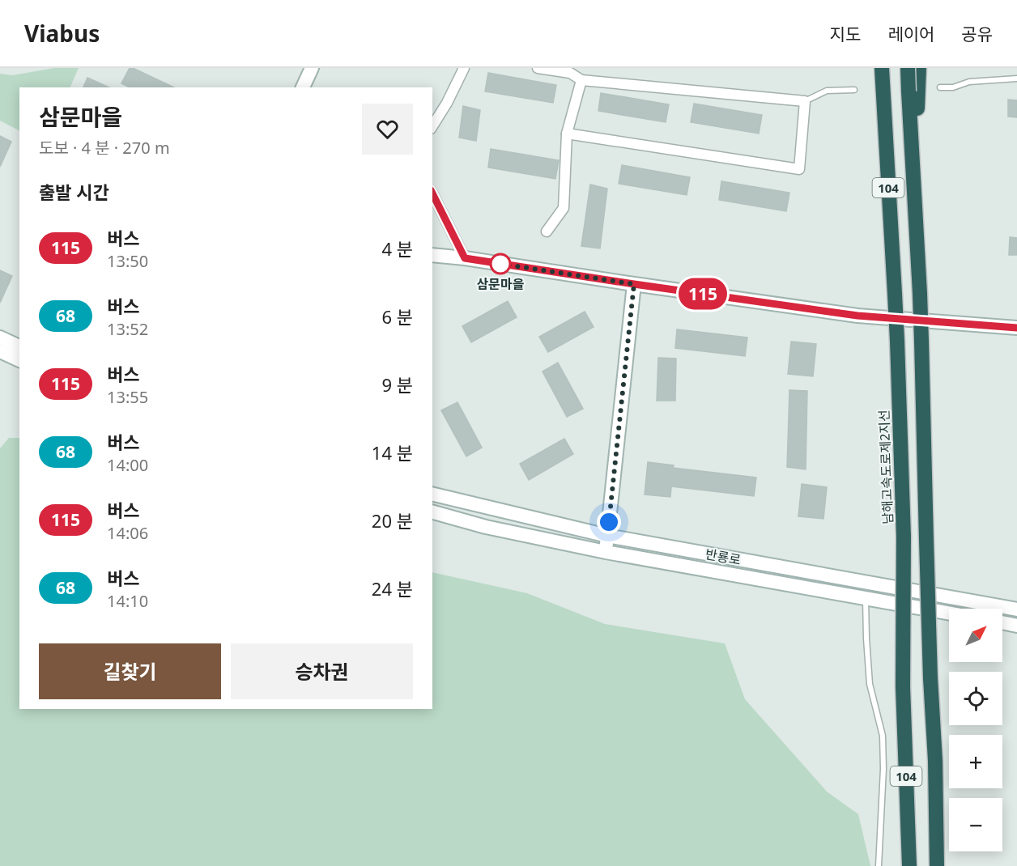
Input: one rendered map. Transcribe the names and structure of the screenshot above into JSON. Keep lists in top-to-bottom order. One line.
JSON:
{"streets":{"highway":["104","남해고속도로제2지선"],"street":["반룡로"]},"places":["삼문마을"],"lines":["bus line 115"],"north":"top right","page":{"header":"Viabus","nav":["지도","레이어","공유"],"on_map":"115","heading":[["삼문마을","도보 · 4 분 · 270 m"],"출발 시간"],"list":[{"mark":"115","name":"버스","note":"13:50","value":"4 분"},{"mark":"68","name":"버스","note":"13:52","value":"6 분"},{"mark":"115","name":"버스","note":"13:55","value":"9 분"},{"mark":"68","name":"버스","note":"14:00","value":"14 분"},{"mark":"115","name":"버스","note":"14:06","value":"20 분"},{"mark":"68","name":"버스","note":"14:10","value":"24 분"}],"map_buttons":["+","−"],"buttons":["길찾기","승차권"]}}
